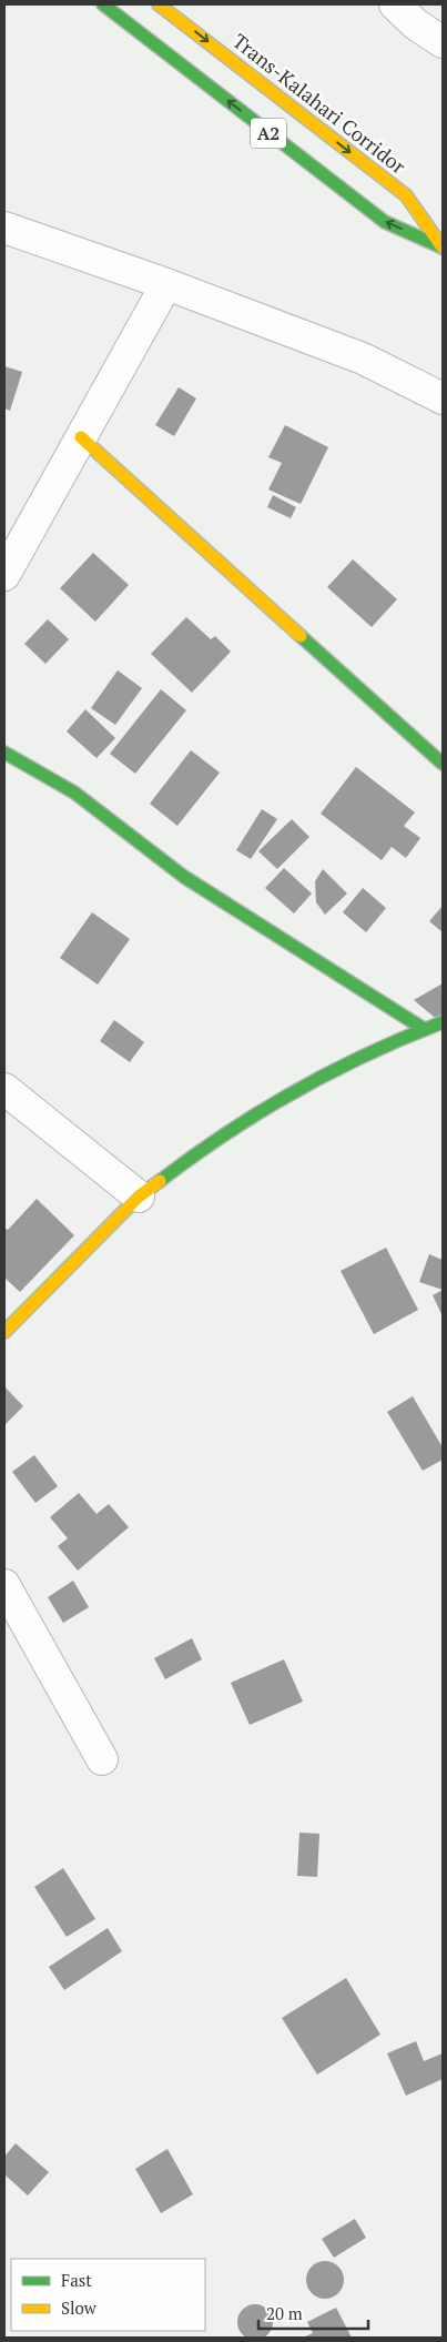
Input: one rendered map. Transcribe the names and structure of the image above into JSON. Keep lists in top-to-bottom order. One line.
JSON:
{"streets":{"main road":["Trans-Kalahari Corridor","A2"]},"legend":["Fast","Slow"],"scale_bar":"20 m"}
